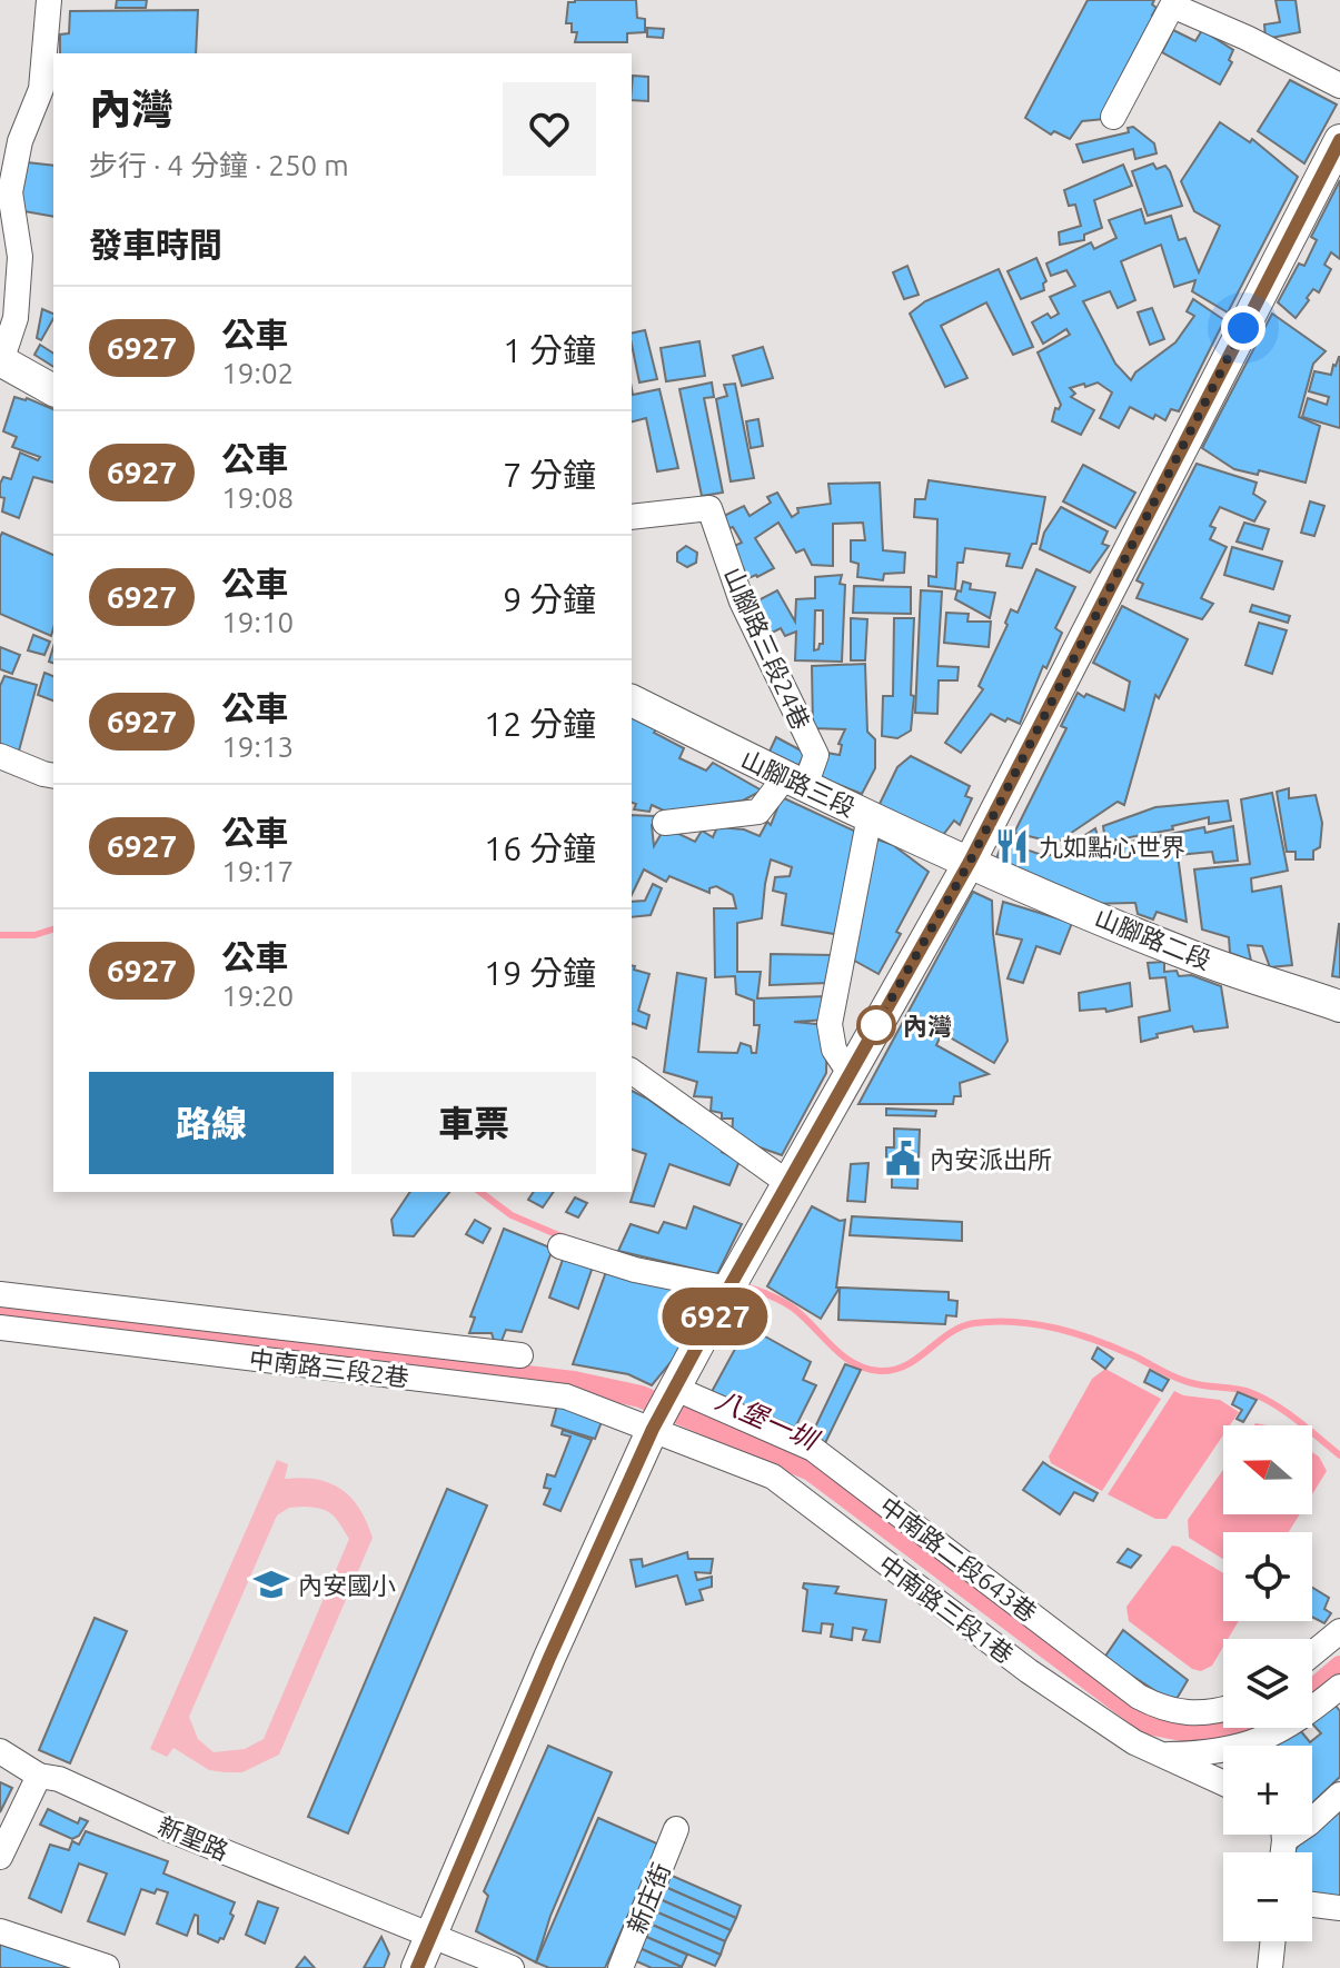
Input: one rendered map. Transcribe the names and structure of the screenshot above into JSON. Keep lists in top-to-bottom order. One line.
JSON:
{"streets":{"main road":["山腳路三段","山腳路二段"],"street":["山腳路三段24巷","中南路三段2巷","中南路二段643巷","中南路三段1巷","新聖路","新庄街"]},"crossings":[["山腳路三段24巷","山腳路三段"],["山腳路三段","山腳路二段"],["中南路三段2巷","中南路三段1巷"]],"water":["八堡一圳"],"places":{"restaurant":["九如點心世界"],"other":["內灣"],"public building":["內安派出所"],"school or university":["內安國小"]},"lines":["bus line 6927"],"north":"left","page":{"on_map":"6927","heading":[["內灣","步行 · 4 分鐘 · 250 m"],"發車時間"],"list":[{"mark":"6927","name":"公車","note":"19:02","value":"1 分鐘"},{"mark":"6927","name":"公車","note":"19:08","value":"7 分鐘"},{"mark":"6927","name":"公車","note":"19:10","value":"9 分鐘"},{"mark":"6927","name":"公車","note":"19:13","value":"12 分鐘"},{"mark":"6927","name":"公車","note":"19:17","value":"16 分鐘"},{"mark":"6927","name":"公車","note":"19:20","value":"19 分鐘"}],"buttons":["路線","車票"],"map_buttons":["+","−"]}}
